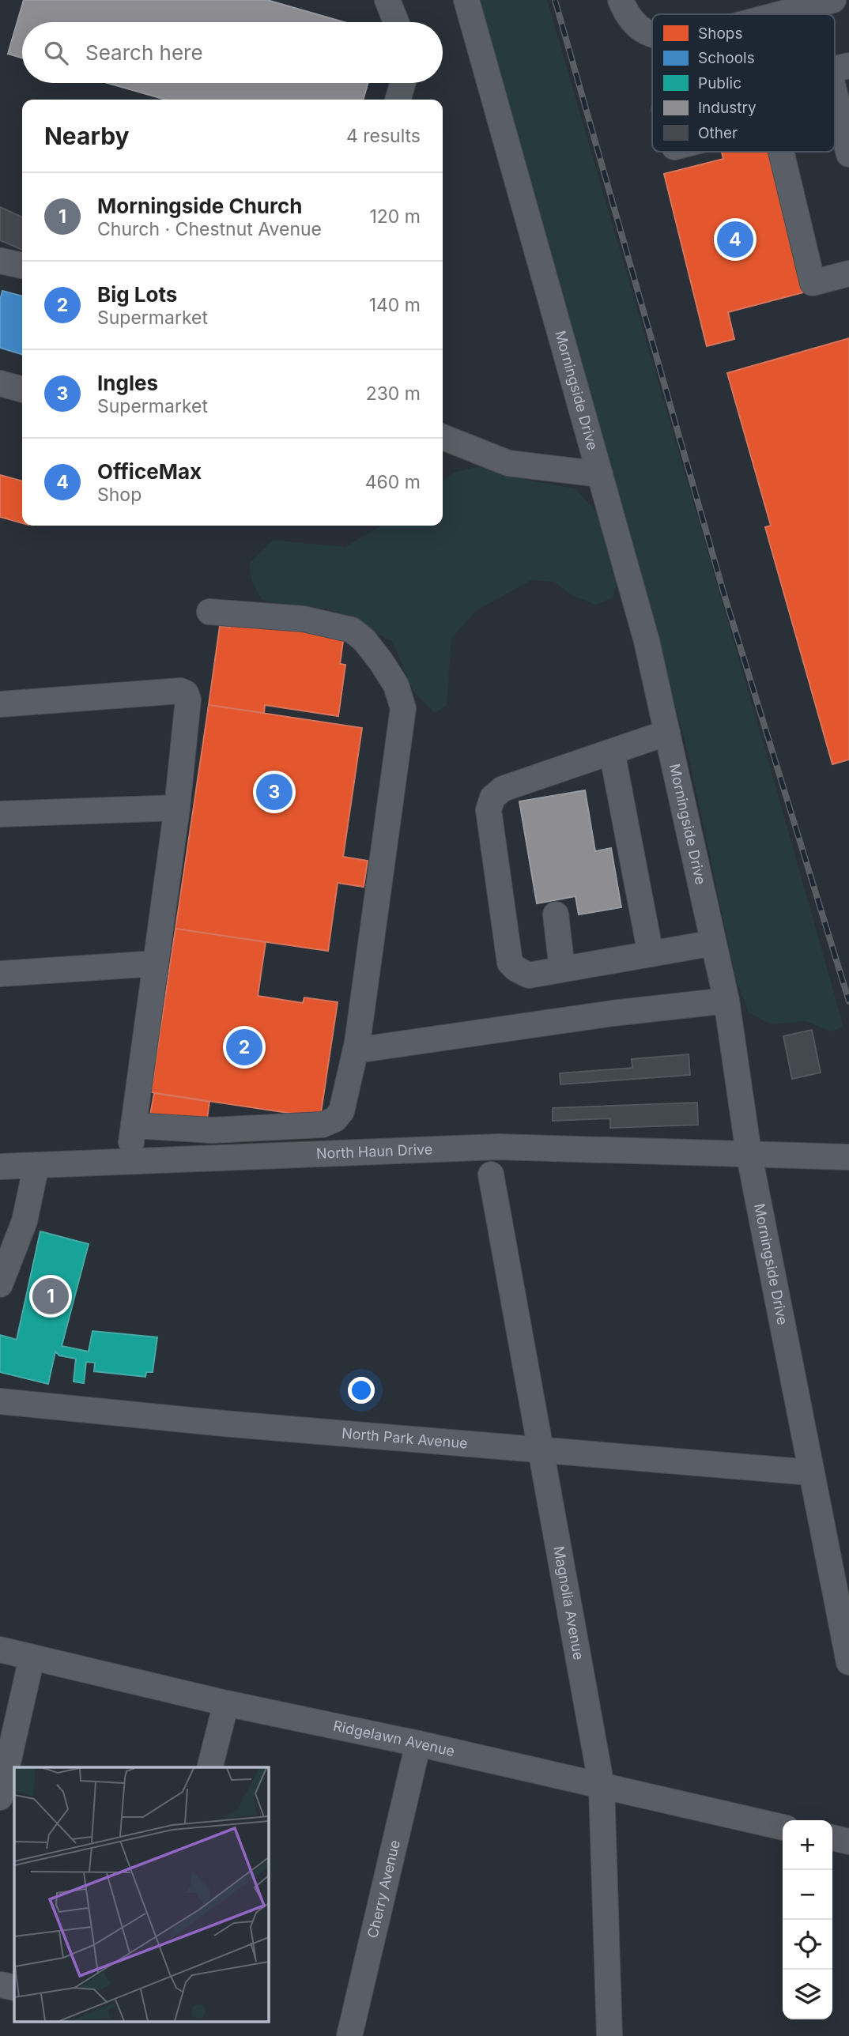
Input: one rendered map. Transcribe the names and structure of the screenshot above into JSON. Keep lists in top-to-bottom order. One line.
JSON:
{"streets":{"street":["Morningside Drive","North Haun Drive","North Park Avenue","Magnolia Avenue","Ridgelawn Avenue","Cherry Avenue"]},"crossings":[["Morningside Drive","North Haun Drive"],["Morningside Drive","North Park Avenue"],["North Park Avenue","Magnolia Avenue"],["Magnolia Avenue","Ridgelawn Avenue"],["Ridgelawn Avenue","Cherry Avenue"]],"legend":["Shops","Schools","Public","Industry","Other"],"page":{"search":"Search here","heading":["Nearby","4 results"],"list":[{"mark":"1","name":"Morningside Church","note":"Church · Chestnut Avenue","value":"120 m"},{"mark":"2","name":"Big Lots","note":"Supermarket","value":"140 m"},{"mark":"3","name":"Ingles","note":"Supermarket","value":"230 m"},{"mark":"4","name":"OfficeMax","note":"Shop","value":"460 m"}],"pins":["4","3","2","1"],"map_buttons":["+","−"]}}
